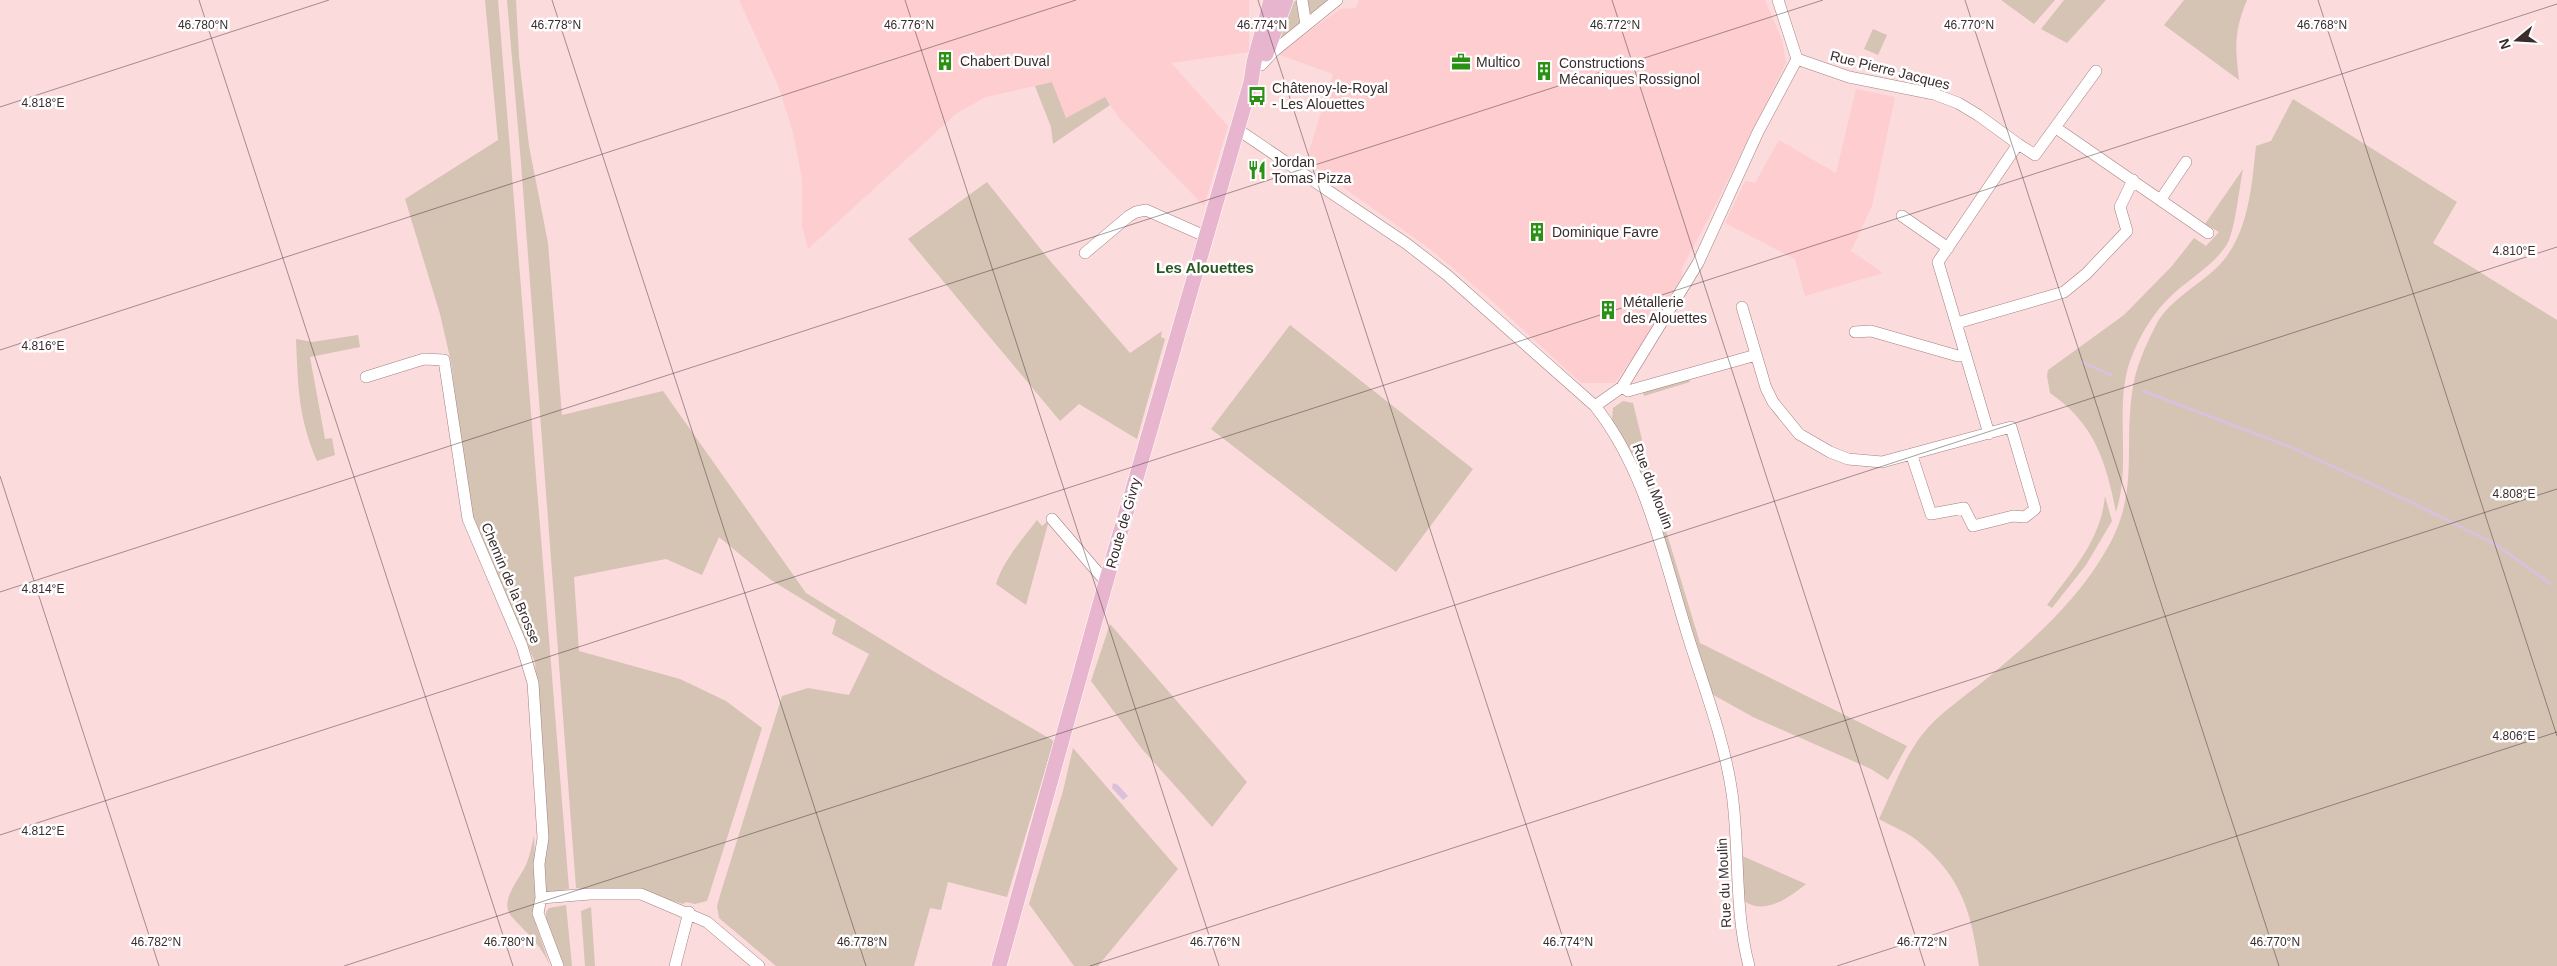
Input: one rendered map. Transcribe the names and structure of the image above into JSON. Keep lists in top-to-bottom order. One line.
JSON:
{"streets":{"main road":["Route de Givry"],"street":["Rue Pierre Jacques","Rue du Moulin","Chemin de la Brosse"]},"crossings":[["Rue du Moulin","Route de Givry"]],"districts":["Les Alouettes"],"places":{"building":["Chabert Duval","Constructions Mécaniques Rossignol","Dominique Favre","Métallerie des Alouettes"],"office":["Multico"],"bus stop":["Châtenoy-le-Royal - Les Alouettes"],"restaurant":["Jordan Tomas Pizza"]},"north":"left","coordinates":["46.780°N","46.778°N","46.776°N","46.774°N","46.772°N","46.770°N","46.768°N","4.818°E","4.810°E","4.816°E","4.808°E","4.814°E","4.806°E","4.812°E","46.782°N"]}
